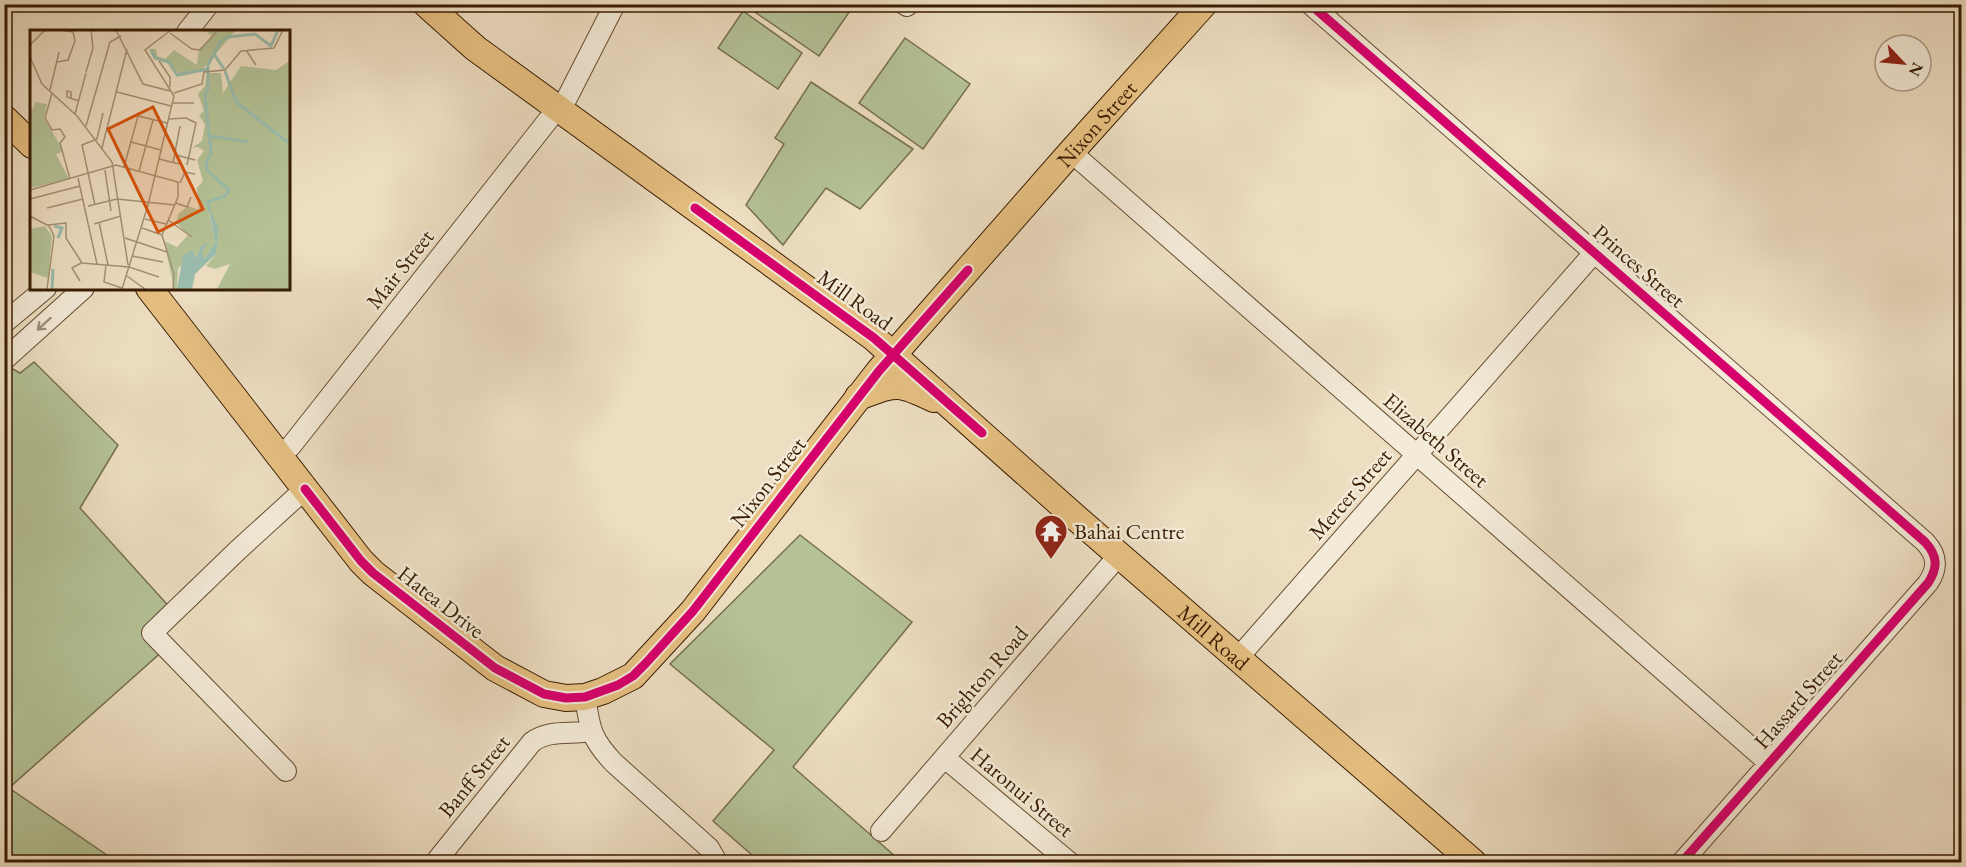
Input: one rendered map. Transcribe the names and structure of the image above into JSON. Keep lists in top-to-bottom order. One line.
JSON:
{"streets":{"main road":["Nixon Street","Mill Road","Hatea Drive"],"street":["Princes Street","Mair Street","Elizabeth Street","Mercer Street","Brighton Road","Hassard Street","Banff Street","Haronui Street"]},"crossings":[["Nixon Street","Mill Road"],["Nixon Street","Elizabeth Street"],["Nixon Street","Hatea Drive"],["Princes Street","Mercer Street"],["Princes Street","Hassard Street"],["Mair Street","Mill Road"],["Mair Street","Hatea Drive"],["Mill Road","Mercer Street"],["Mill Road","Brighton Road"],["Elizabeth Street","Mercer Street"],["Elizabeth Street","Hassard Street"],["Brighton Road","Haronui Street"]],"places":{"temple":["Bahai Centre"]},"north":"bottom right"}
